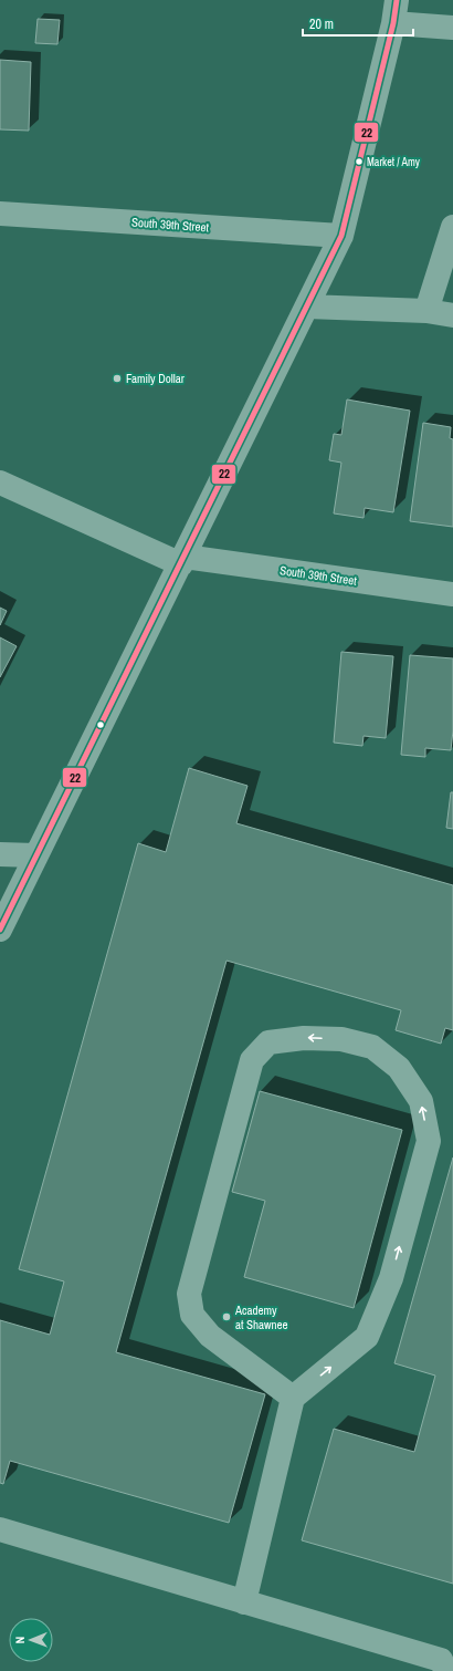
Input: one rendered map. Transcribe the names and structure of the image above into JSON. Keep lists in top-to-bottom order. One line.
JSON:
{"streets":{"street":["South 39th Street"]},"places":["Market / Amy","Family Dollar","Academy at Shawnee"],"lines":["transit line 22"],"scale_bar":"20 m","north":"left"}
